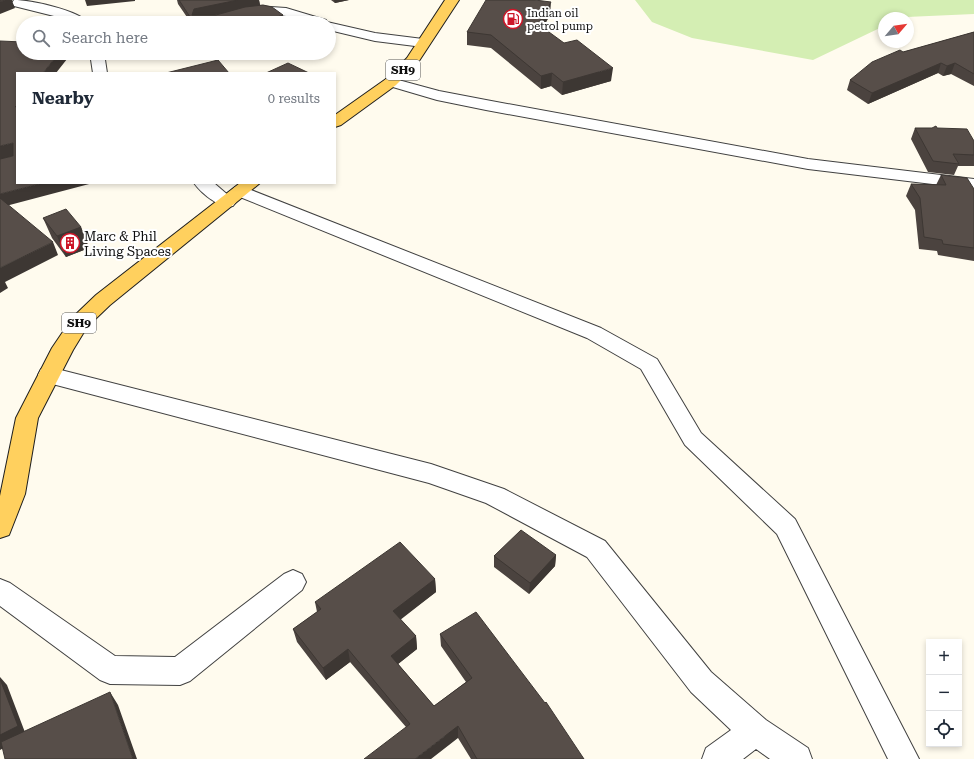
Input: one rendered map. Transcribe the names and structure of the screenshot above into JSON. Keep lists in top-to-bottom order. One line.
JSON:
{"streets":{"main road":["SH9"]},"places":{"fuel station":["Indian oil petrol pump"],"building":["Marc & Phil Living Spaces"]},"north":"top right","page":{"search":"Search here","heading":["Nearby","0 results"],"map_buttons":["+","−"]}}
